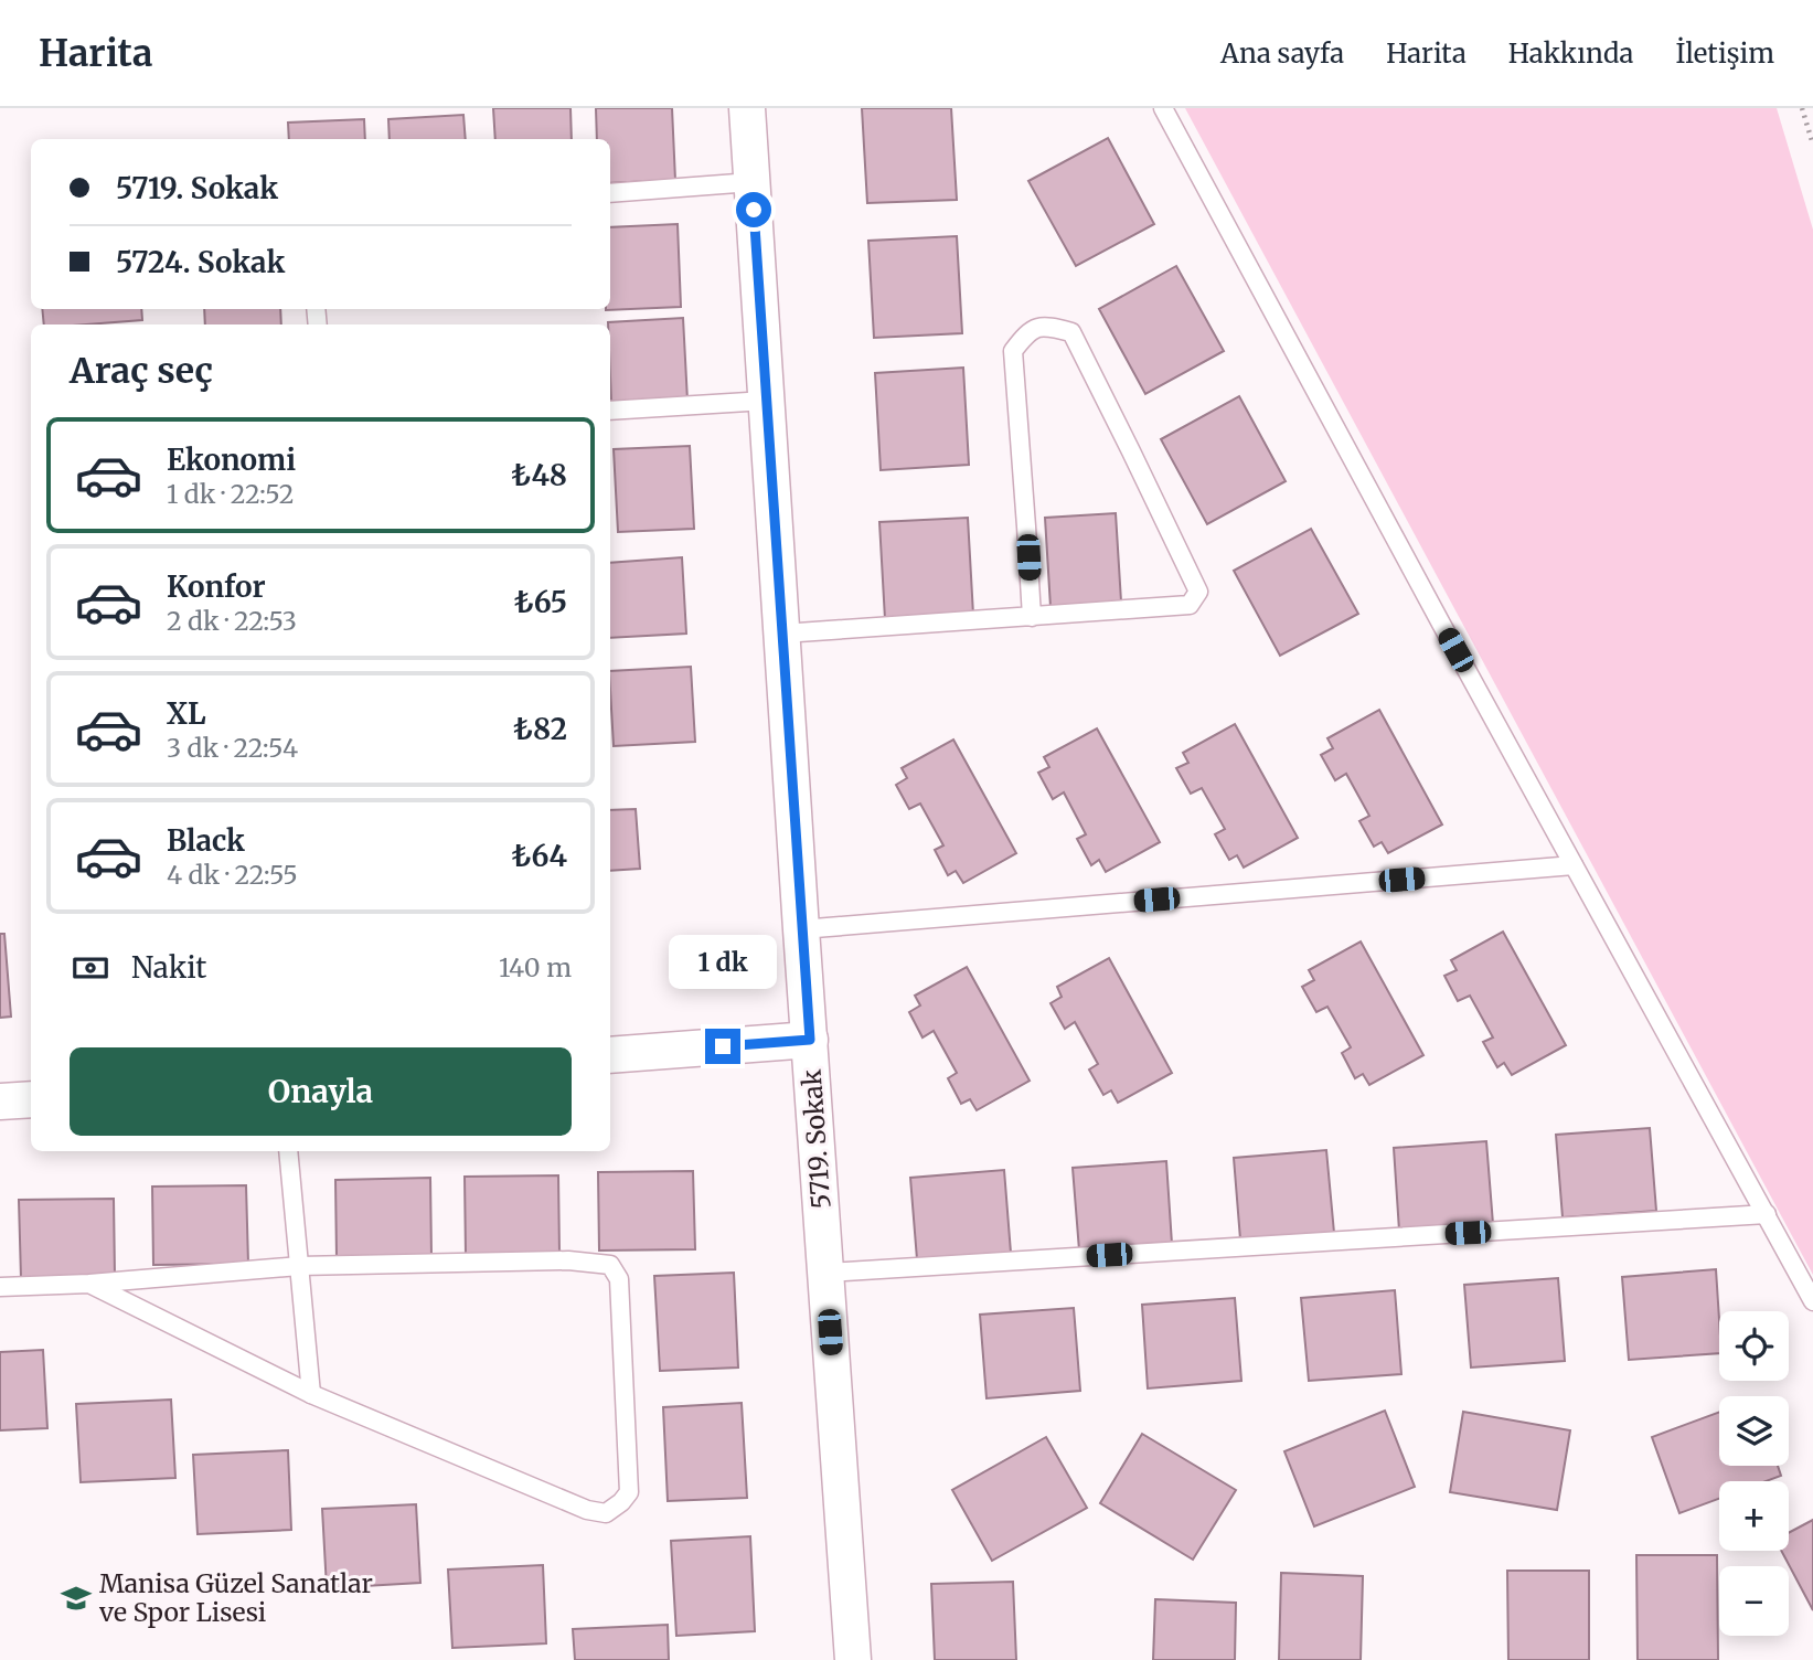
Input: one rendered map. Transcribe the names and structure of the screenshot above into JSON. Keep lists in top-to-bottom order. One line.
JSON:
{"streets":{"street":["5719. Sokak"]},"places":{"school or university":["Manisa Güzel Sanatlar ve Spor Lisesi"]},"page":{"header":"Harita","nav":["Ana sayfa","Harita","Hakkında","İletişim"],"banner":["5719. Sokak","5724. Sokak"],"heading":"Araç seç","list":[{"name":"Ekonomi","note":"1 dk · 22:52","value":"₺48"},{"name":"Konfor","note":"2 dk · 22:53","value":"₺65"},{"name":"XL","note":"3 dk · 22:54","value":"₺82"},{"name":"Black","note":"4 dk · 22:55","value":"₺64"}],"pay":["Nakit","140 m"],"bubble":"1 dk","buttons":"Onayla","map_buttons":["+","−"]}}
